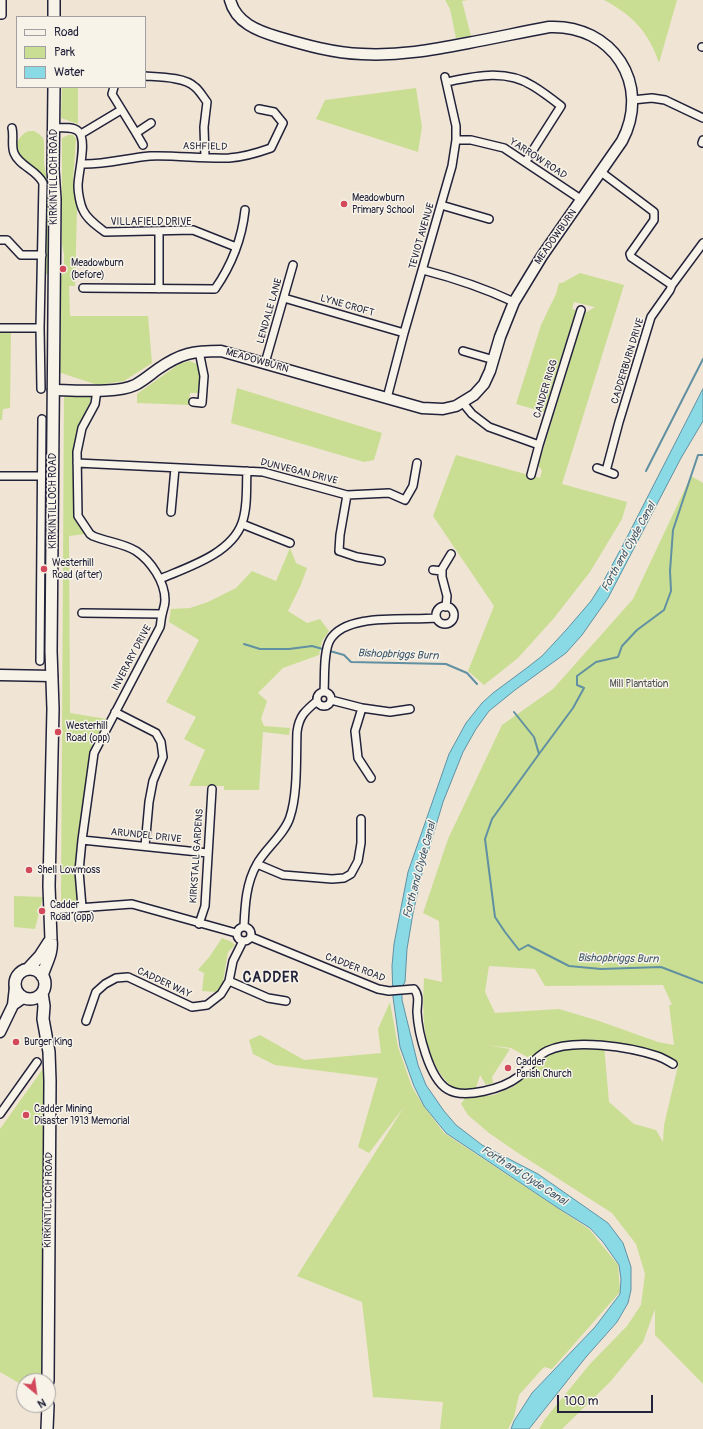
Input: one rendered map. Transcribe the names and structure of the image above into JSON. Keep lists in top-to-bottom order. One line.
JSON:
{"streets":{"main road":["KIRKINTILLOCH ROAD"],"street":["ASHFIELD","YARROW ROAD","VILLAFIELD DRIVE","TEVIOT AVENUE","MEADOWBURN","LYNE CROFT","LENDALE LANE","CADDERBURN DRIVE","CANDER RIGG","DUNVEGAN DRIVE","INVERARY DRIVE","ARUNDEL DRIVE","KIRKSTALL GARDENS","CADDER ROAD","CADDER WAY"]},"crossings":[["ASHFIELD","VILLAFIELD DRIVE"],["YARROW ROAD","TEVIOT AVENUE"],["YARROW ROAD","MEADOWBURN"],["KIRKINTILLOCH ROAD","MEADOWBURN"],["TEVIOT AVENUE","MEADOWBURN"],["TEVIOT AVENUE","LYNE CROFT"],["MEADOWBURN","LENDALE LANE"],["MEADOWBURN","INVERARY DRIVE"],["LYNE CROFT","LENDALE LANE"],["DUNVEGAN DRIVE","INVERARY DRIVE"],["INVERARY DRIVE","ARUNDEL DRIVE"],["ARUNDEL DRIVE","KIRKSTALL GARDENS"],["CADDER ROAD","CADDER WAY"]],"districts":["CADDER"],"water":["Forth and Clyde Canal","Bishopbriggs Burn"],"parks":["Mill Plantation"],"places":["Meadowburn Primary School","Meadowburn (before)","Westerhill Road (after)","Westerhill Road (opp)","Shell Lowmoss","Cadder Road (opp)","Burger King","Cadder Parish Church","Cadder Mining Disaster 1913 Memorial"],"legend":["Road","Park","Water"],"scale_bar":"100 m","north":"bottom right"}
